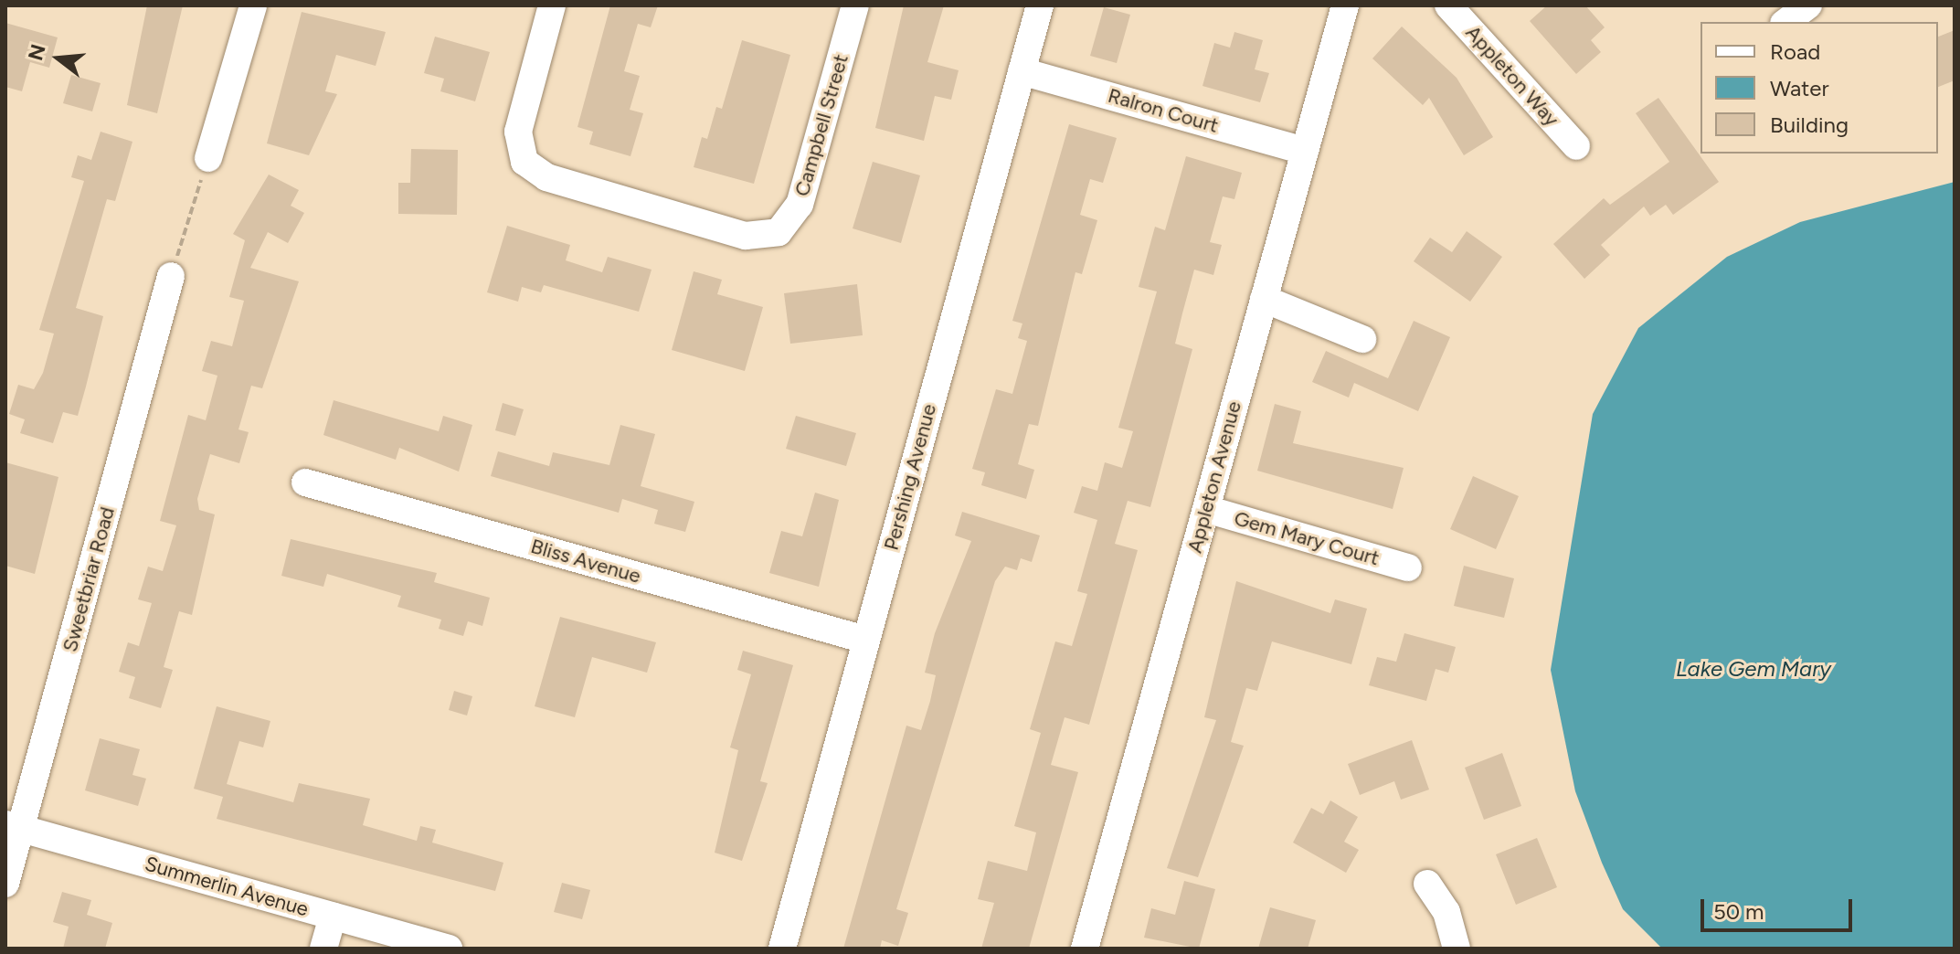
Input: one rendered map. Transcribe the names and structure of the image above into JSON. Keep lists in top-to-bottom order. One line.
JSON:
{"streets":{"street":["Appleton Way","Ralron Court","Campbell Street","Pershing Avenue","Appleton Avenue","Gem Mary Court","Bliss Avenue","Sweetbriar Road","Summerlin Avenue"]},"crossings":[["Ralron Court","Pershing Avenue"],["Ralron Court","Appleton Avenue"],["Pershing Avenue","Bliss Avenue"],["Appleton Avenue","Gem Mary Court"],["Sweetbriar Road","Summerlin Avenue"]],"water":["Lake Gem Mary"],"legend":["Road","Water","Building"],"scale_bar":"50 m","north":"left"}
